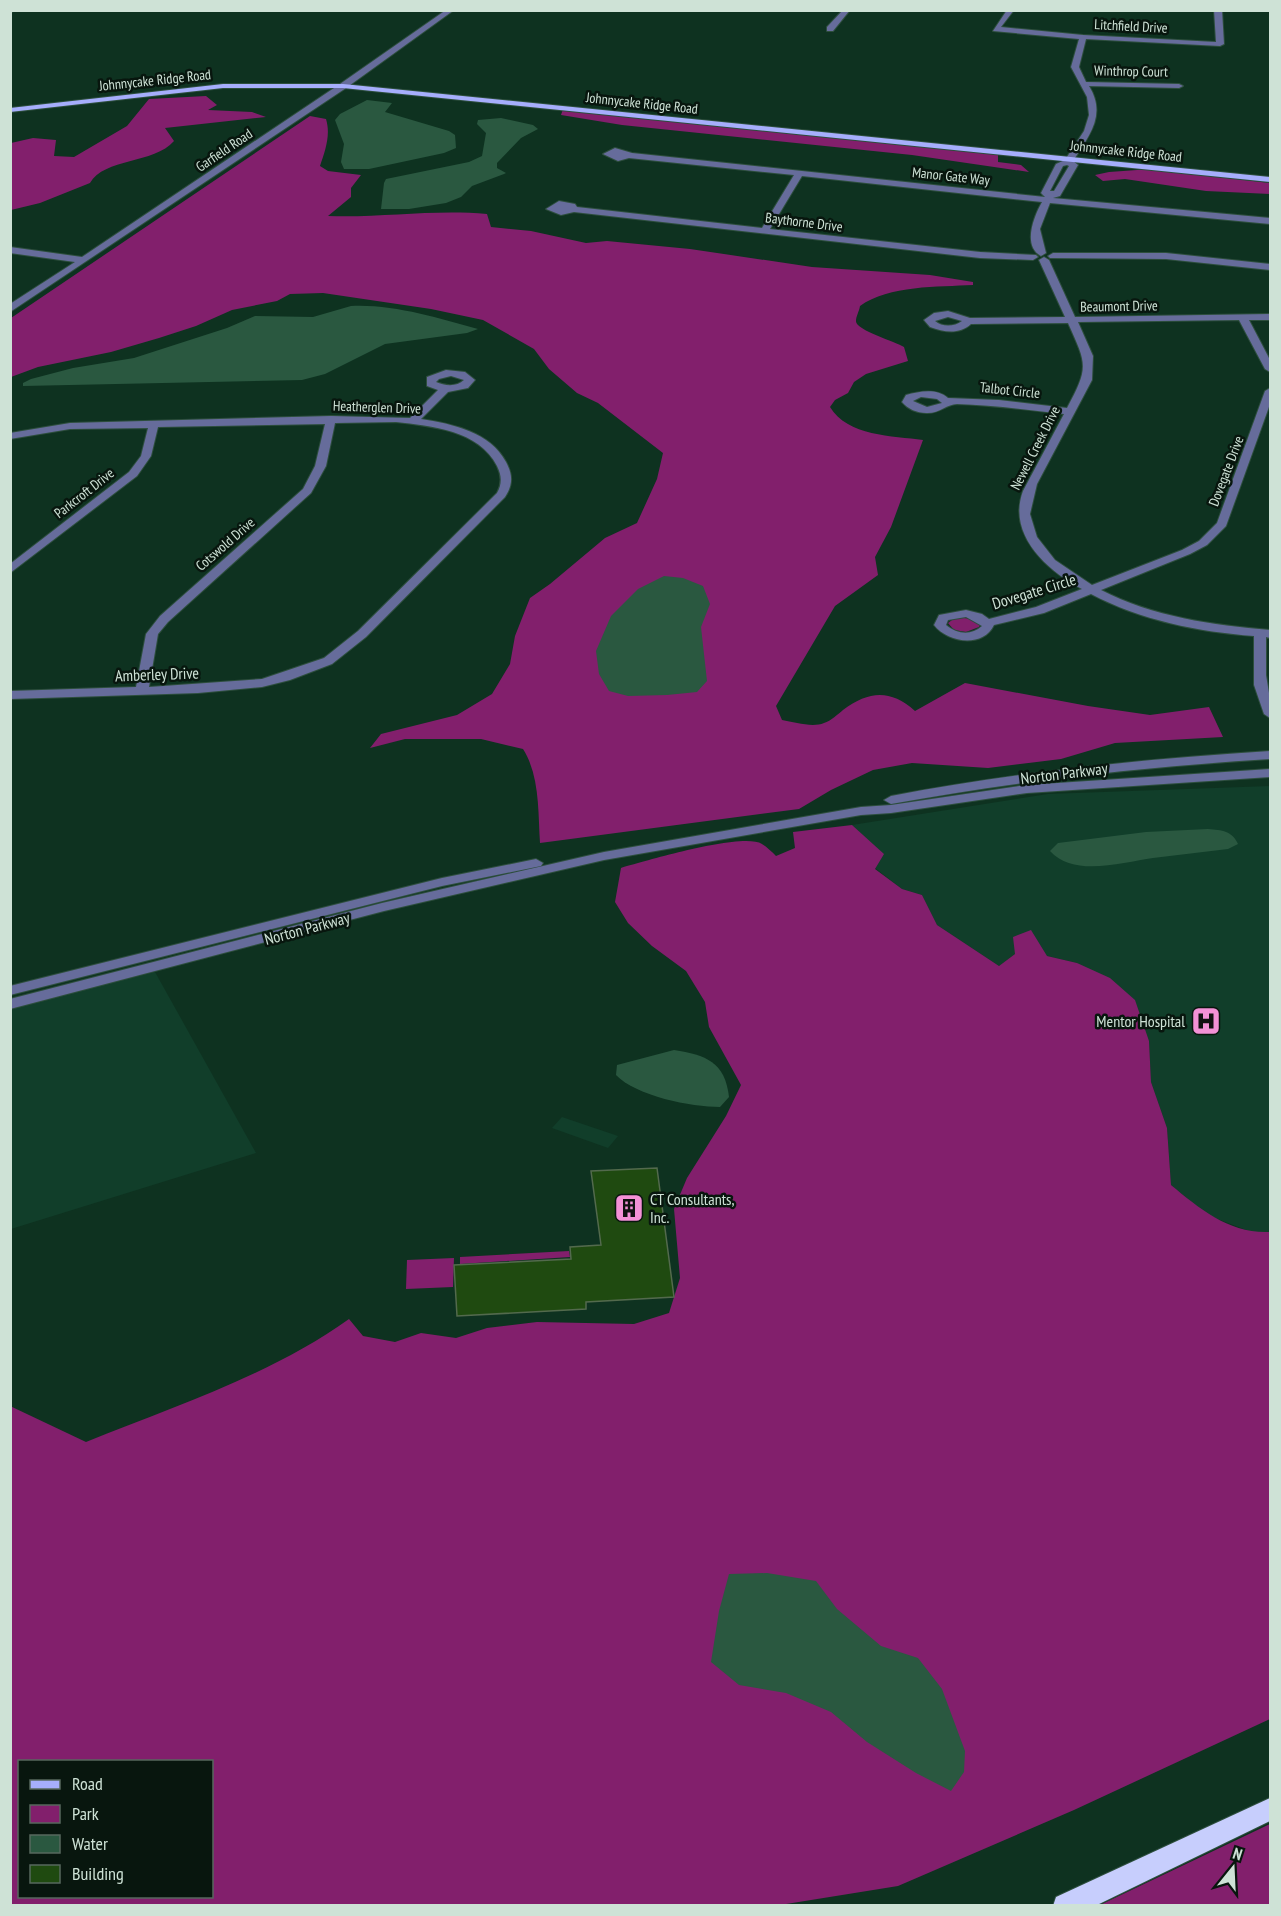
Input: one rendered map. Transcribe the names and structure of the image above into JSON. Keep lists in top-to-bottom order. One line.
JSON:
{"streets":{"main road":["Johnnycake Ridge Road"],"street":["Litchfield Drive","Winthrop Court","Garfield Road","Manor Gate Way","Baythorne Drive","Beaumont Drive","Talbot Circle","Heatherglen Drive","Newell Creek Drive","Dovegate Drive","Parkcroft Drive","Cotswold Drive","Dovegate Circle","Amberley Drive","Norton Parkway"]},"crossings":[["Johnnycake Ridge Road","Garfield Road"],["Johnnycake Ridge Road","Newell Creek Drive"],["Manor Gate Way","Newell Creek Drive"],["Baythorne Drive","Newell Creek Drive"],["Beaumont Drive","Newell Creek Drive"],["Talbot Circle","Newell Creek Drive"],["Heatherglen Drive","Parkcroft Drive"],["Heatherglen Drive","Cotswold Drive"],["Heatherglen Drive","Amberley Drive"],["Newell Creek Drive","Dovegate Drive"],["Newell Creek Drive","Dovegate Circle"],["Dovegate Drive","Dovegate Circle"],["Cotswold Drive","Amberley Drive"]],"places":{"hospital":["Mentor Hospital"],"building":["CT Consultants, Inc."]},"legend":["Road","Park","Water","Building"],"north":"top"}
